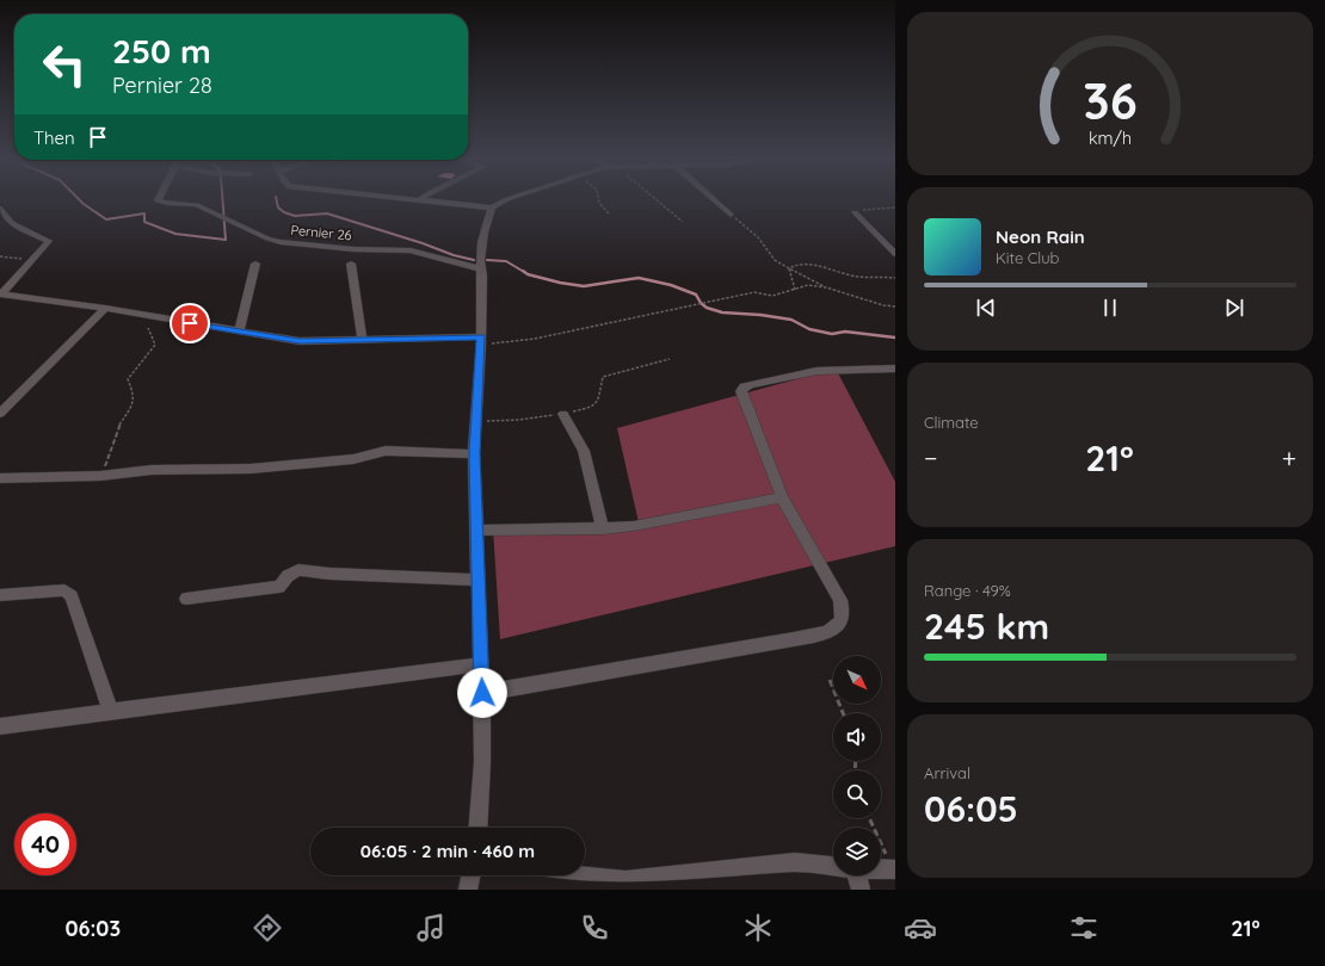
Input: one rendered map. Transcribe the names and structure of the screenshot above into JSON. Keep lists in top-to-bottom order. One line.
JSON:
{"streets":{"street":["Pernier 26"]},"north":"bottom right","page":{"turn":["250 m","Pernier 28"],"then":"Then","song":["Neon Rain","Kite Club"],"tile":["Climate",["Range · 49%","245 km"],["Arrival","06:05"]],"heat":["−","21°","+"],"limit":"40","trip":"06:05 · 2 min · 460 m","tabs":["06:03","21°"],"gauge":["36","km/h"]}}
